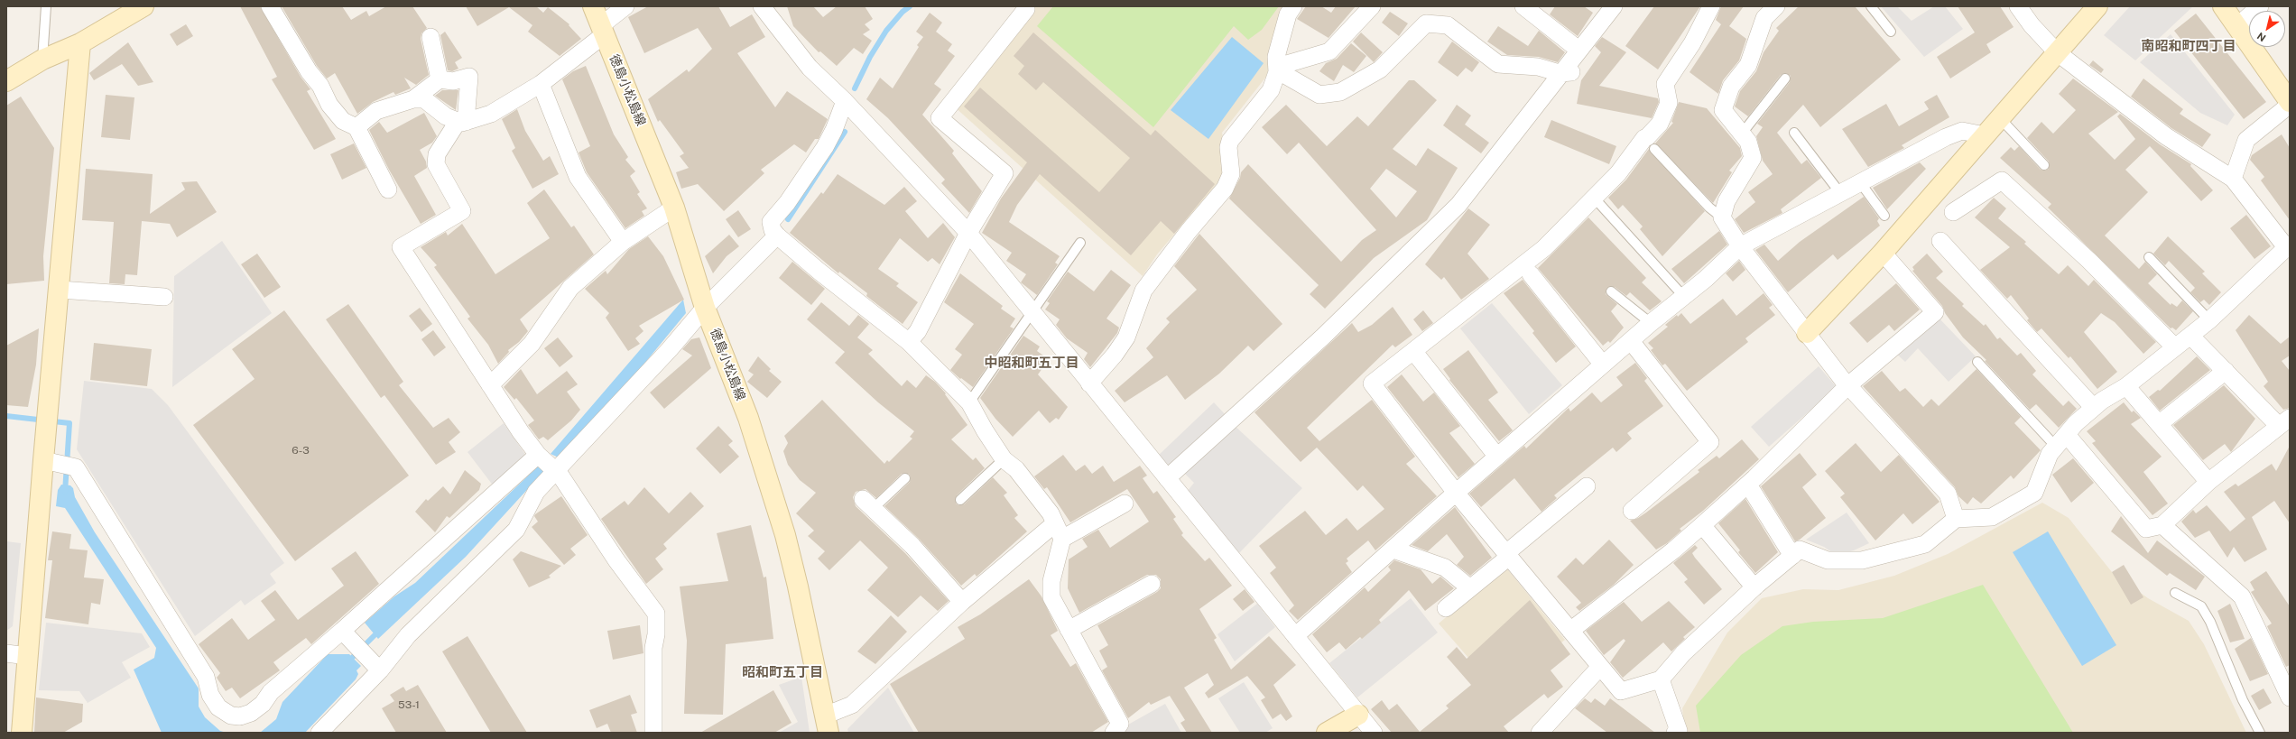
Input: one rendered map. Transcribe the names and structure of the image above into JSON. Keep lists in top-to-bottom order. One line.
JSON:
{"streets":{"street":["徳島小松島線"]},"districts":["南昭和町四丁目","中昭和町五丁目","昭和町五丁目"],"house_numbers":["6-3","53-1"],"north":"bottom left"}
